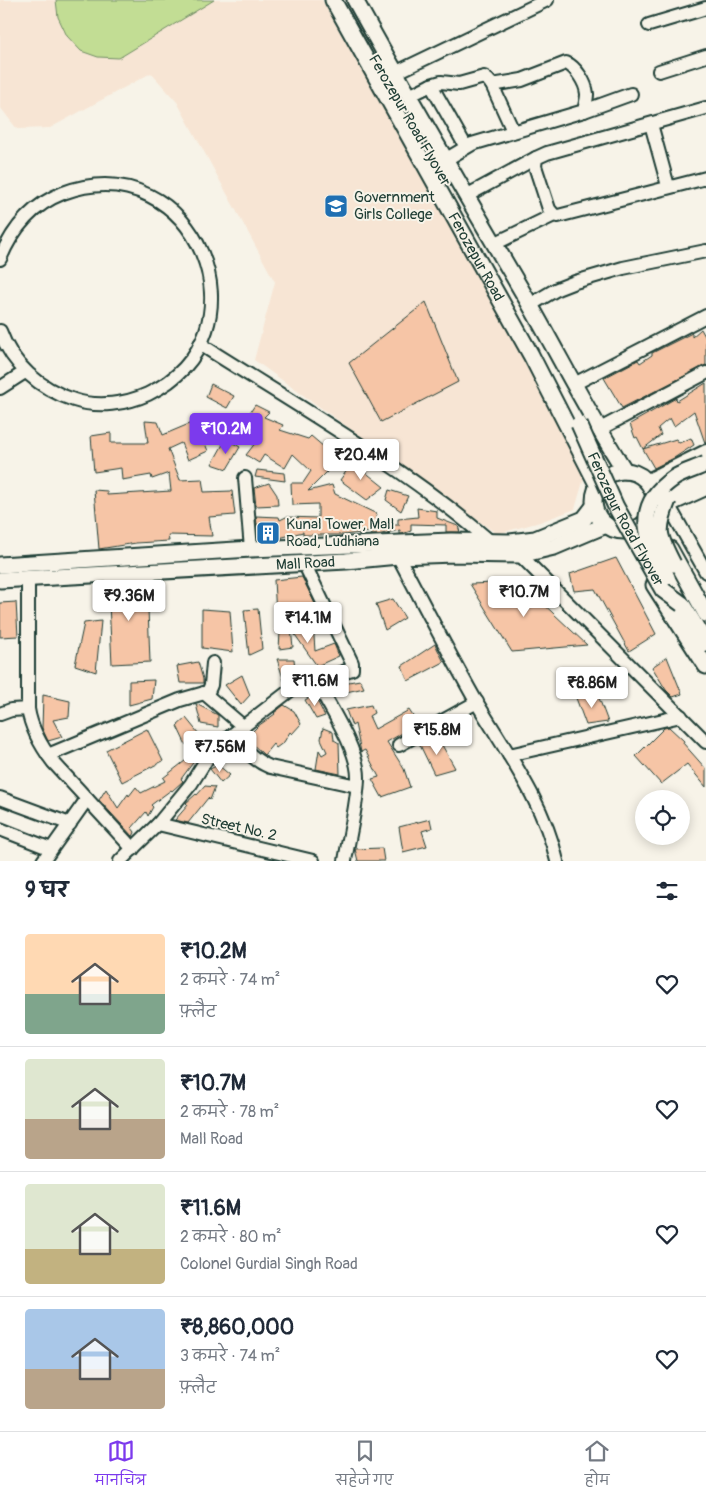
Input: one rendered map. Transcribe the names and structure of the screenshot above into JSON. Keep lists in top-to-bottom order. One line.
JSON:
{"streets":{"main road":["Ferozepur Road Flyover","Ferozepur Road","Mall Road"],"street":["Street No. 2"]},"crossings":[["Ferozepur Road Flyover","Ferozepur Road"]],"places":{"school or university":["Government Girls College"],"building":["Kunal Tower, Mall Road, Ludhiana"]},"page":{"price":["₹10.2M","₹20.4M","₹10.7M","₹9.36M","₹14.1M","₹11.6M","₹8.86M","₹15.8M","₹7.56M"],"heading":"9 घर","list":[{"name":"₹10.2M","note":"2 कमरे · 74 m² · फ़्लैट"},{"name":"₹10.7M","note":"2 कमरे · 78 m² · Mall Road"},{"name":"₹11.6M","note":"2 कमरे · 80 m² · Colonel Gurdial Singh Road"},{"name":"₹8,860,000","note":"3 कमरे · 74 m² · फ़्लैट"}],"tabs":["मानचित्र","सहेजे गए","होम"]}}
